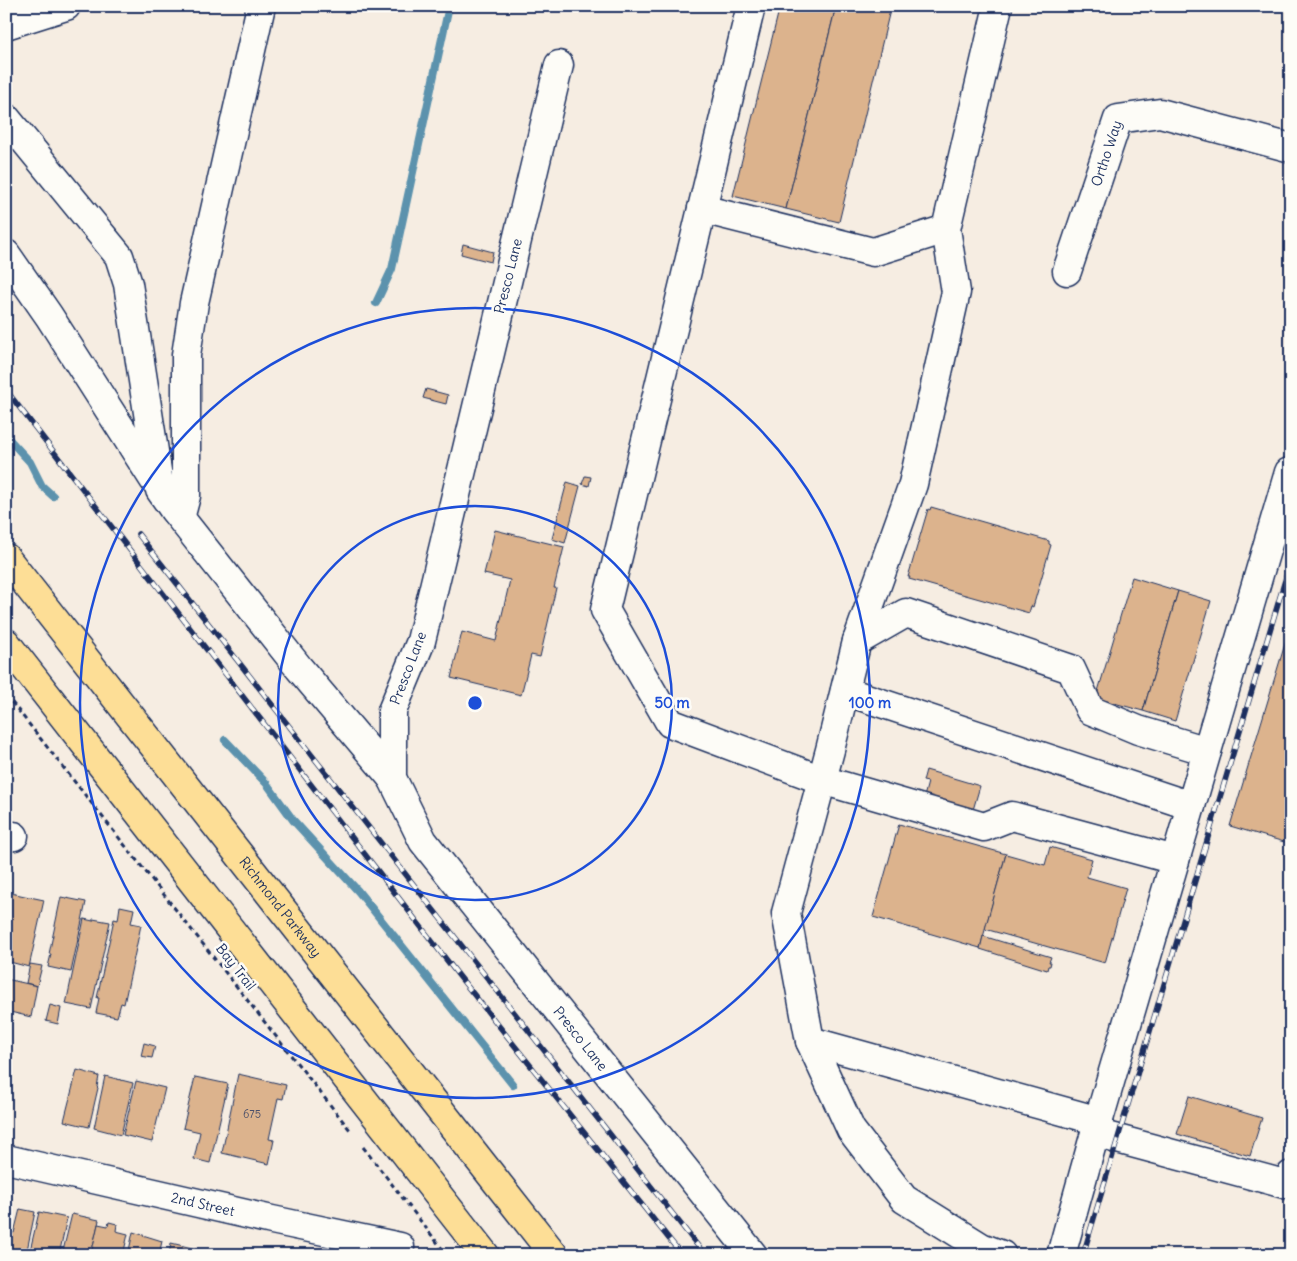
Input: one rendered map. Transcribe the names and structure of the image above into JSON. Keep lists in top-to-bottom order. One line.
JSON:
{"streets":{"highway":["Richmond Parkway"],"street":["Ortho Way","Presco Lane","2nd Street"],"path":["Bay Trail"]},"house_numbers":["675"],"rings":["50 m","100 m"]}
